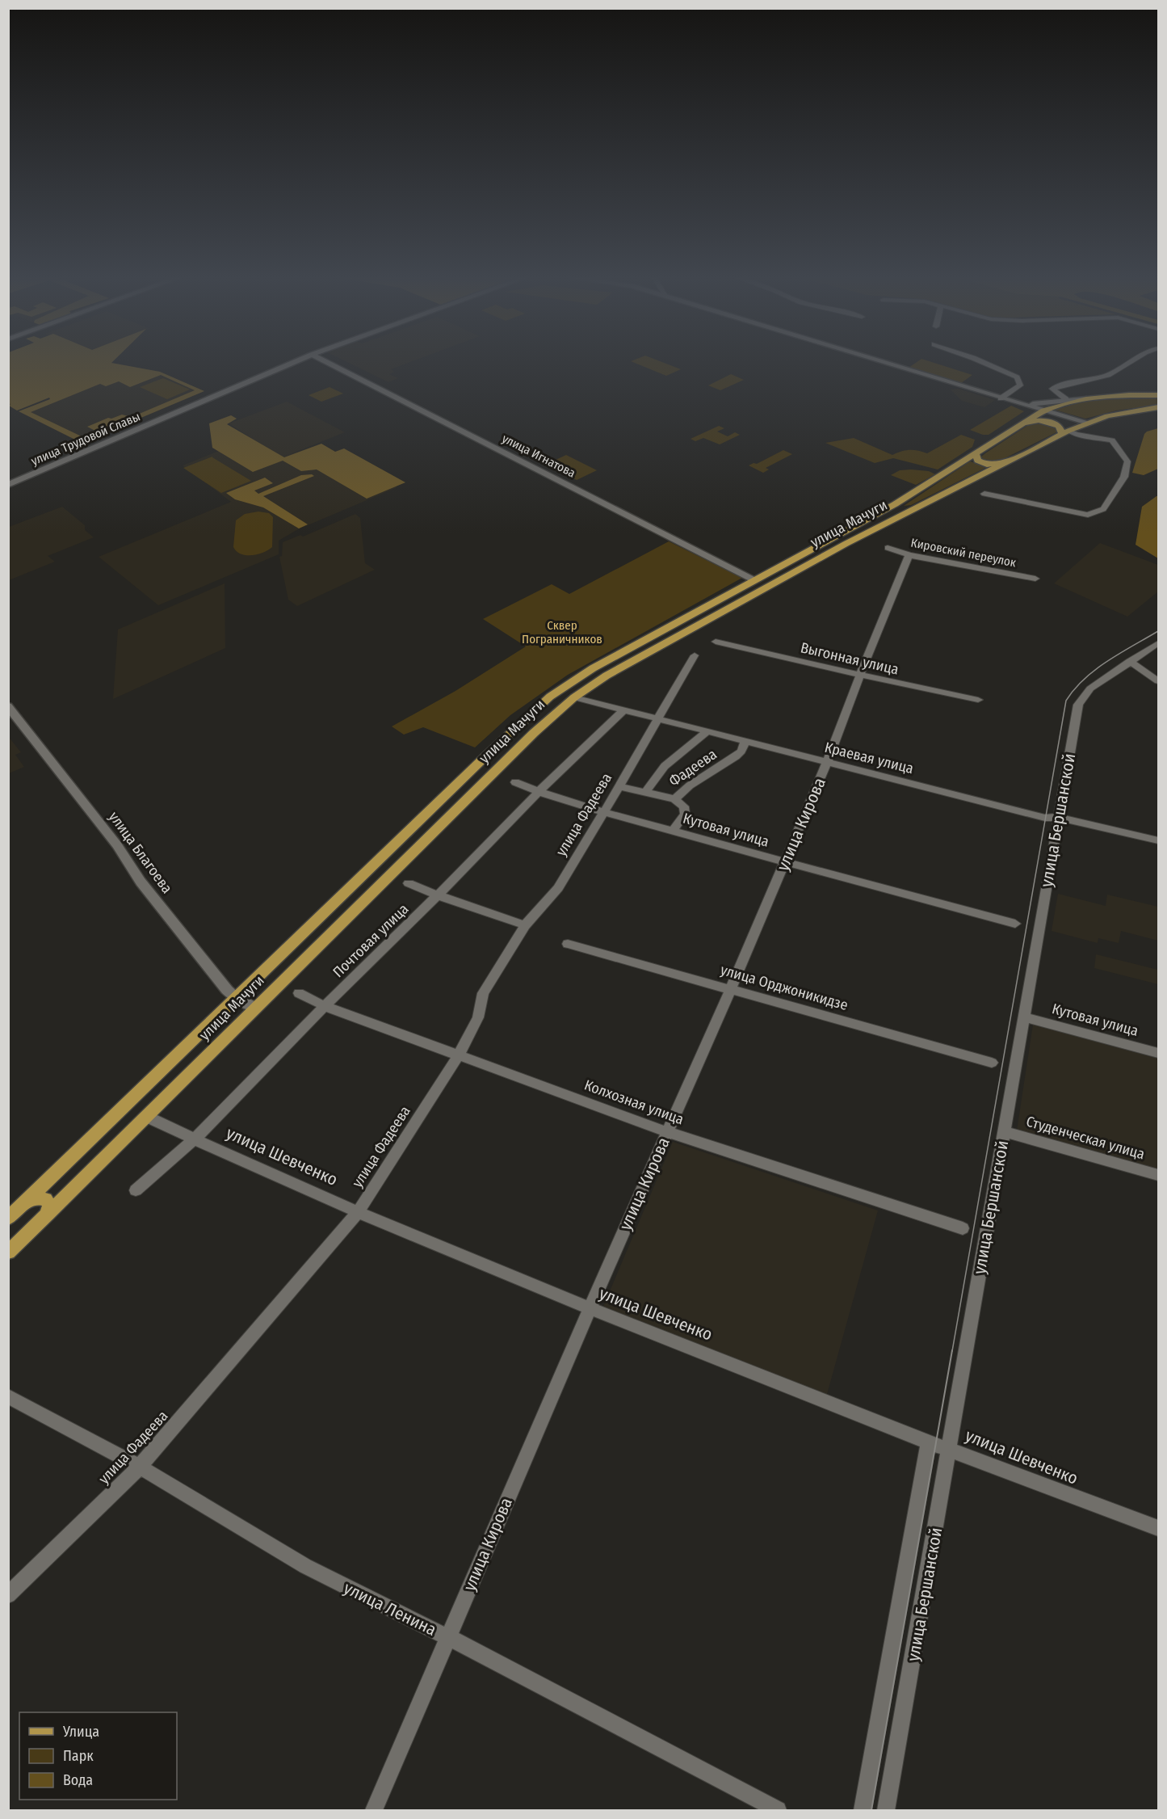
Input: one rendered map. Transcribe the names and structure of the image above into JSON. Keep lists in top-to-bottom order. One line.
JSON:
{"streets":{"main road":["улица Мачуги"],"street":["улица Трудовой Славы","улица Игнатова","Кировский переулок","Выгонная улица","Краевая улица","Фадеева","улица Фадеева","улица Бершанской","улица Кирова","Кутовая улица","улица Благоева","Почтовая улица","улица Орджоникидзе","Колхозная улица","Студенческая улица","улица Шевченко","улица Ленина"]},"crossings":[["улица Игнатова","улица Мачуги"],["улица Мачуги","Краевая улица"],["улица Мачуги","улица Благоева"],["улица Мачуги","улица Шевченко"],["Кировский переулок","улица Кирова"],["Выгонная улица","улица Кирова"],["Краевая улица","Фадеева"],["Краевая улица","улица Фадеева"],["Краевая улица","улица Бершанской"],["Краевая улица","улица Кирова"],["Краевая улица","Почтовая улица"],["Фадеева","улица Фадеева"],["улица Фадеева","Кутовая улица"],["улица Фадеева","Колхозная улица"],["улица Фадеева","улица Шевченко"],["улица Фадеева","улица Ленина"],["улица Бершанской","Кутовая улица"],["улица Бершанской","Студенческая улица"],["улица Бершанской","улица Шевченко"],["улица Кирова","Кутовая улица"],["улица Кирова","улица Орджоникидзе"],["улица Кирова","Колхозная улица"],["улица Кирова","улица Шевченко"],["улица Кирова","улица Ленина"],["Кутовая улица","Почтовая улица"],["Почтовая улица","Колхозная улица"],["Почтовая улица","улица Шевченко"]],"parks":["Сквер Пограничников"],"legend":["Улица","Парк","Вода"]}
